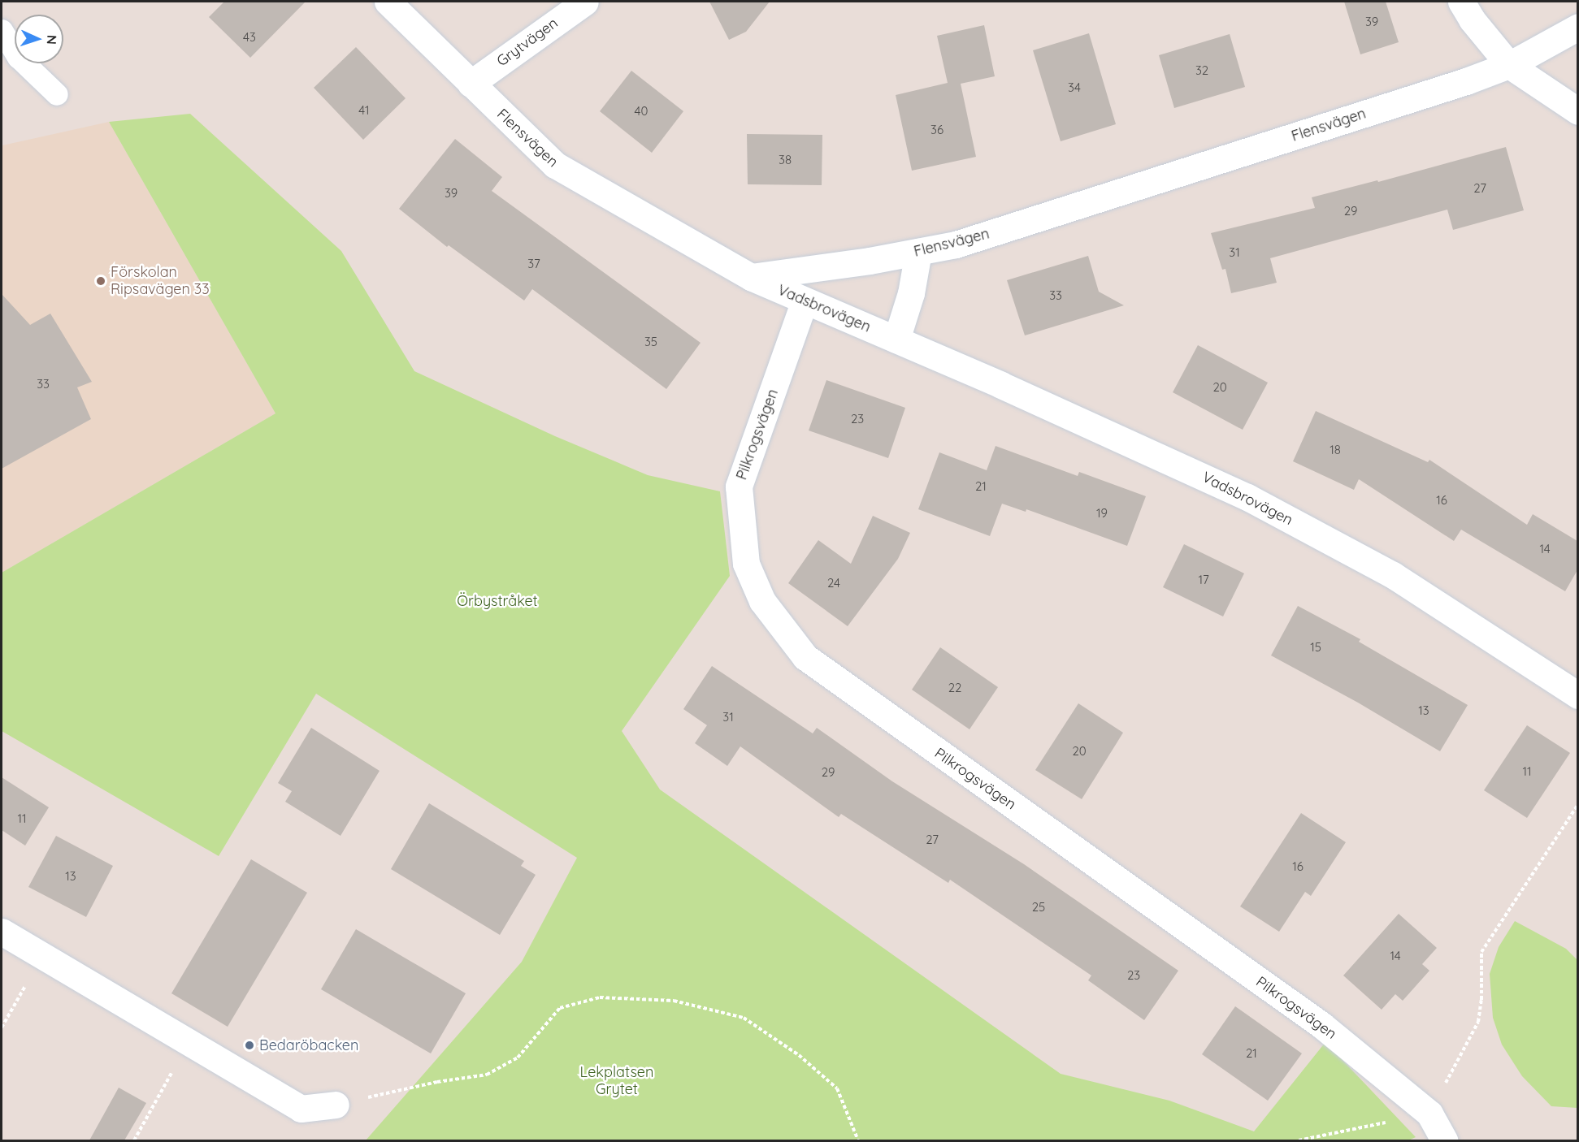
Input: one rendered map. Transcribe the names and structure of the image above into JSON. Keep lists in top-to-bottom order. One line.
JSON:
{"streets":{"street":["Grytvägen","Flensvägen","Vadsbrovägen","Pilkrogsvägen"]},"crossings":[["Grytvägen","Flensvägen"],["Flensvägen","Vadsbrovägen"],["Vadsbrovägen","Pilkrogsvägen"]],"parks":["Örbystråket","Lekplatsen Grytet"],"places":["Förskolan Ripsavägen 33","Bedaröbacken"],"house_numbers":["39","43","32","34","41","40","36","38","27","39","29","31","37","33","35","33","20","23","18","21","16","19","14","17","24","15","22","13","31","20","11","29","11","27","16","13","25","14","23","21"],"north":"right"}
